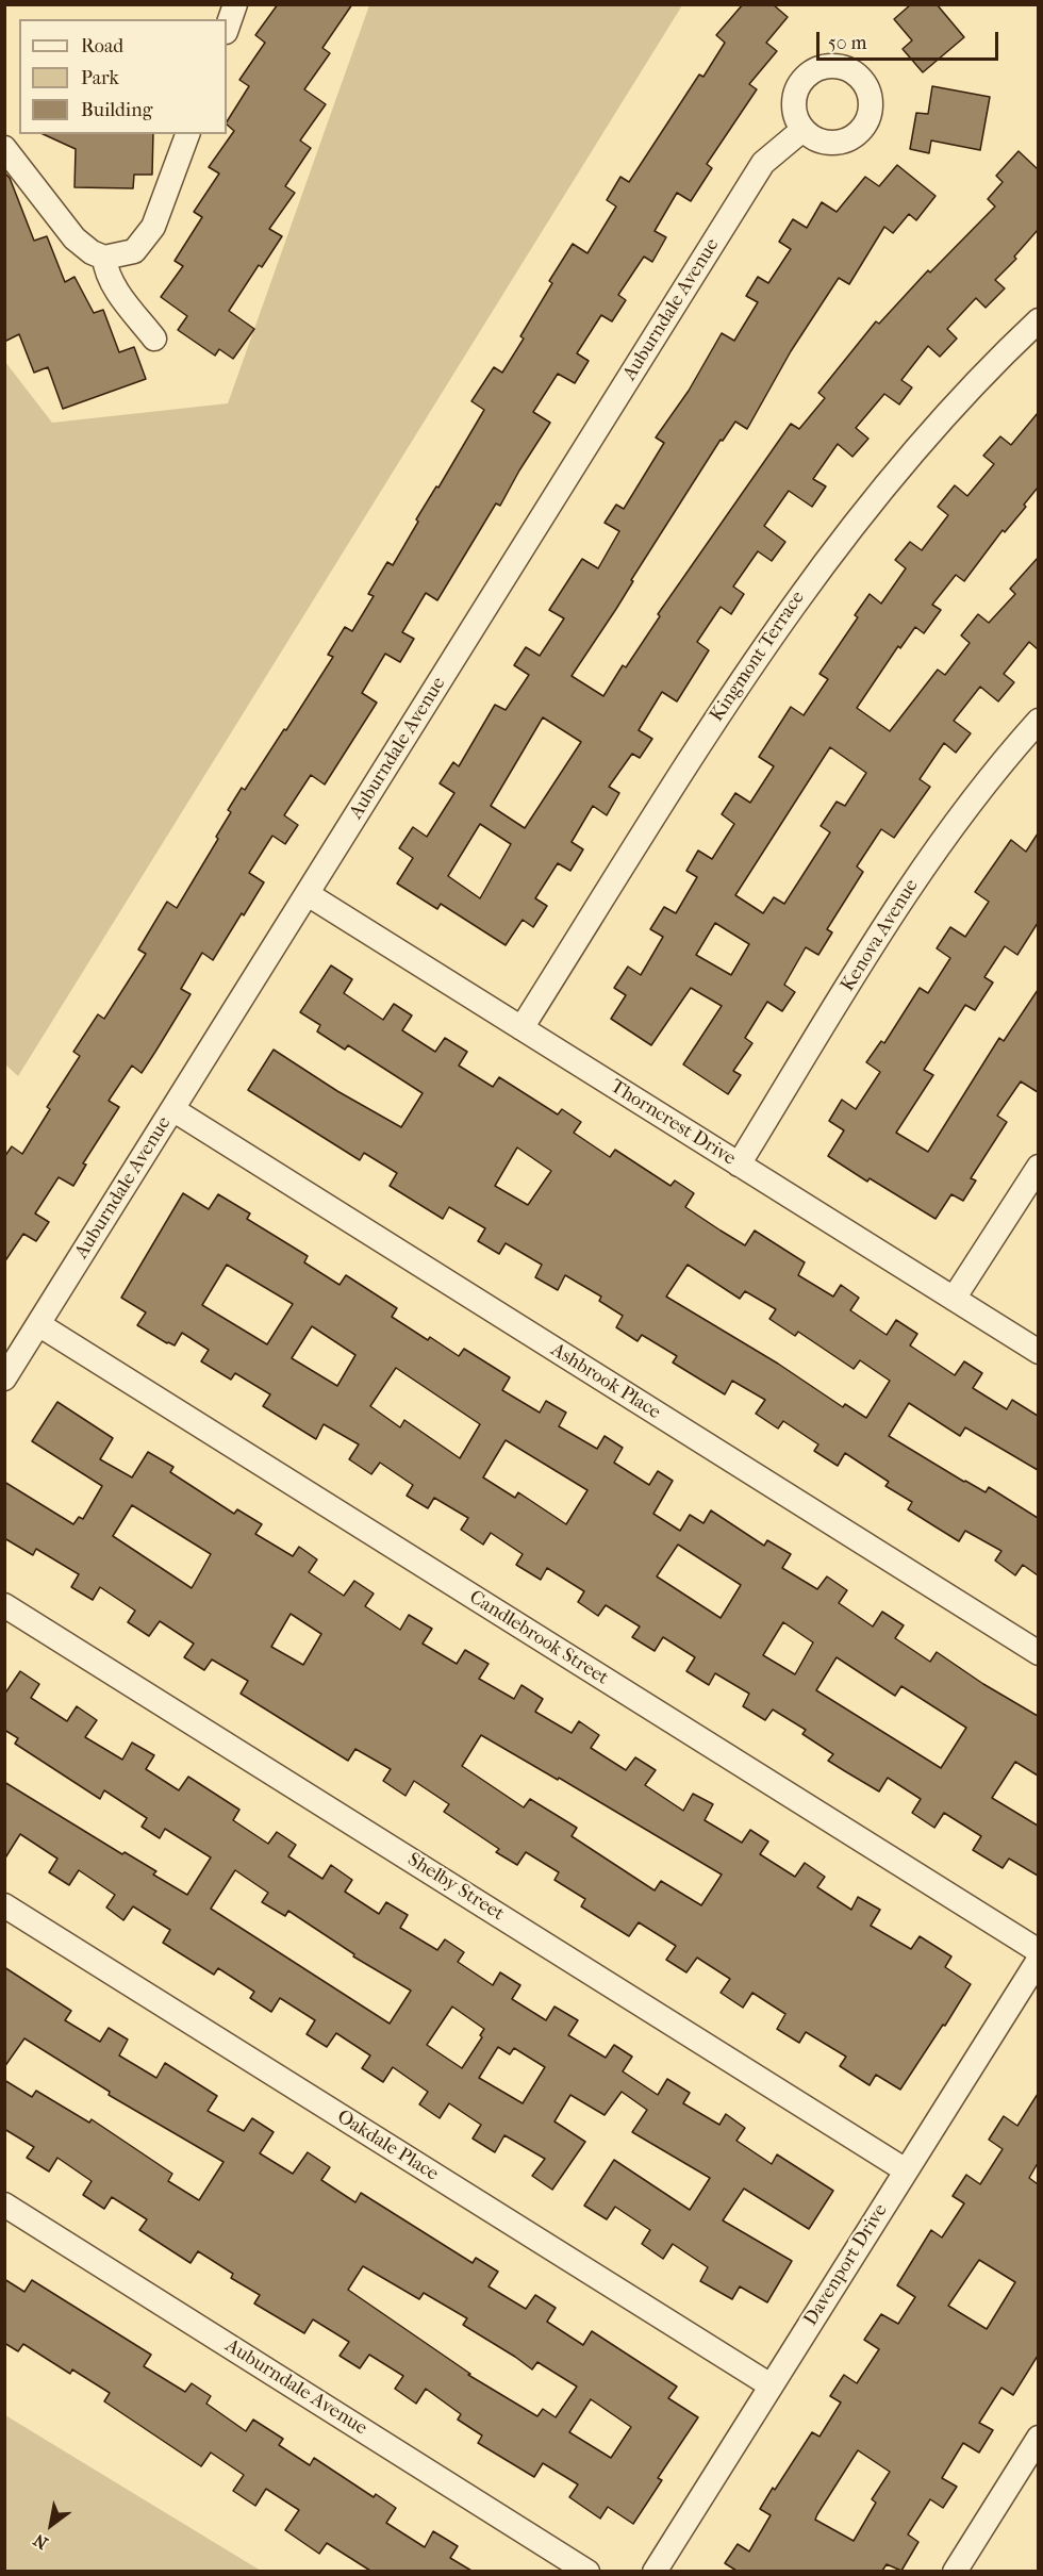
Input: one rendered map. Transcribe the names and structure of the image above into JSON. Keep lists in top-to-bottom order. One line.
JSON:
{"streets":{"street":["Auburndale Avenue","Kingmont Terrace","Kenova Avenue","Thorncrest Drive","Ashbrook Place","Candlebrook Street","Shelby Street","Oakdale Place","Davenport Drive"]},"crossings":[["Auburndale Avenue","Thorncrest Drive"],["Auburndale Avenue","Ashbrook Place"],["Auburndale Avenue","Candlebrook Street"],["Kingmont Terrace","Thorncrest Drive"],["Kenova Avenue","Thorncrest Drive"],["Shelby Street","Davenport Drive"],["Oakdale Place","Davenport Drive"]],"legend":["Road","Park","Building"],"scale_bar":"50 m","north":"bottom left"}
